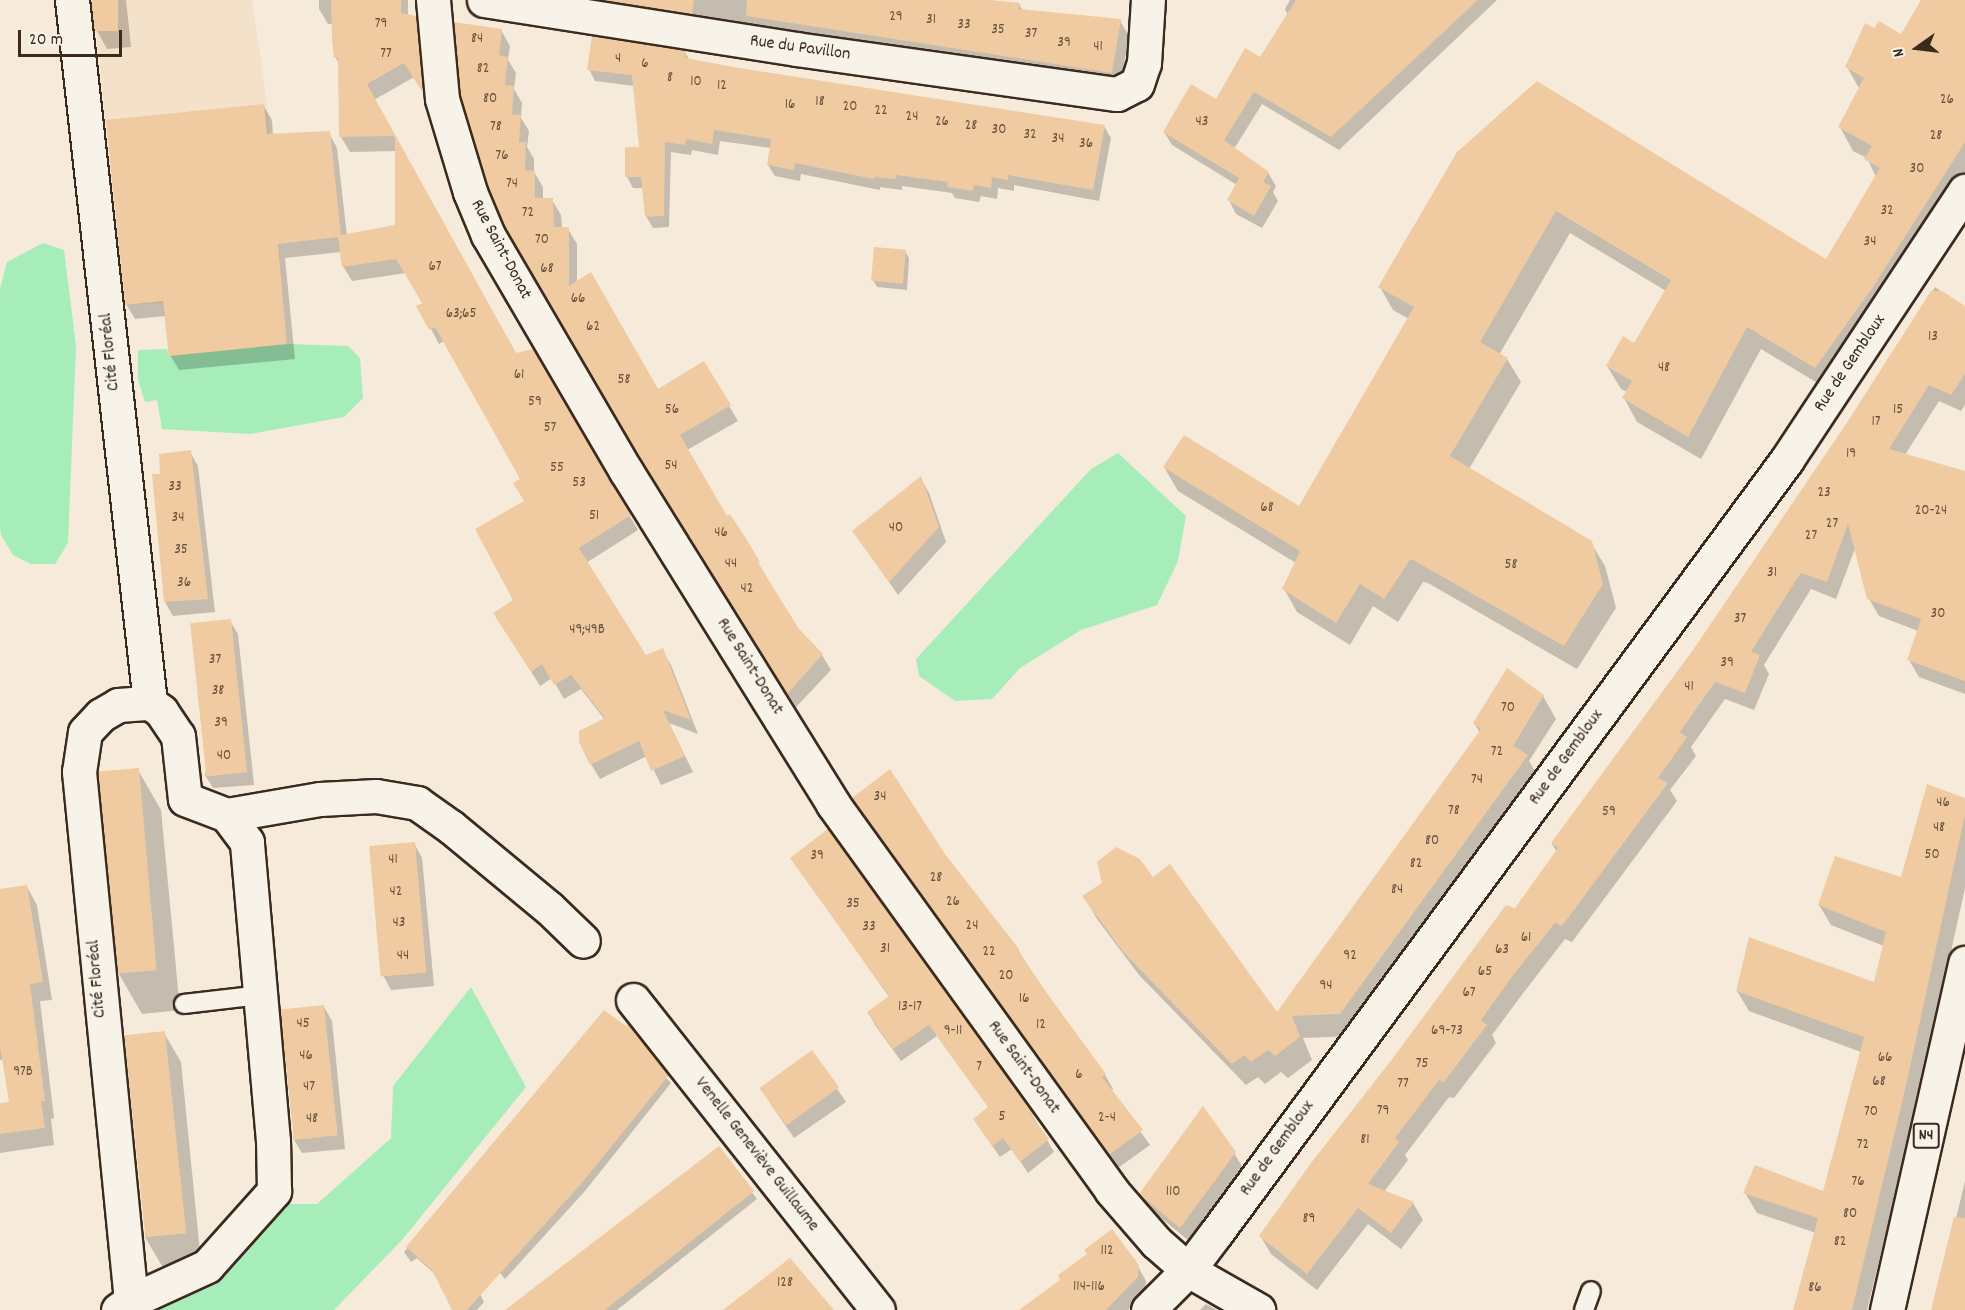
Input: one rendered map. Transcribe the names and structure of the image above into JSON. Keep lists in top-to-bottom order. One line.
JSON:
{"streets":{"street":["Rue du Pavillon","Rue Saint-Donat","Cité Floréal","Rue de Gembloux","N4","Venelle Geneviève Guillaume"]},"crossings":[["Rue Saint-Donat","Rue de Gembloux"]],"house_numbers":["29","31","79","33","35","37","84","39","41","77","4","6","82","8","10","12","80","26","18","16","20","22","24","26","43","28","78","30","32","28","34","36","76","30","74","32","72","70","34","67","68","66","63;65","62","13","48","61","58","59","56","15","17","57","19","54","55","53","33","23","68","20-24","51","34","27","40","46","27","35","44","58","31","36","42","30","37","49;49B","37","39","41","38","70","39","72","40","74","34","46","78","59","48","80","50","39","41","82","28","84","42","26","35","43","24","33","61","31","63","22","44","92","65","20","94","67","16","13-17","45","12","9-11","69-73","46","66","75","7","97B","6","68","77","47","79","70","5","2-4","48","81","72","76","110","80","89","82","112","128","114-116","86"],"scale_bar":"20 m","north":"left"}
